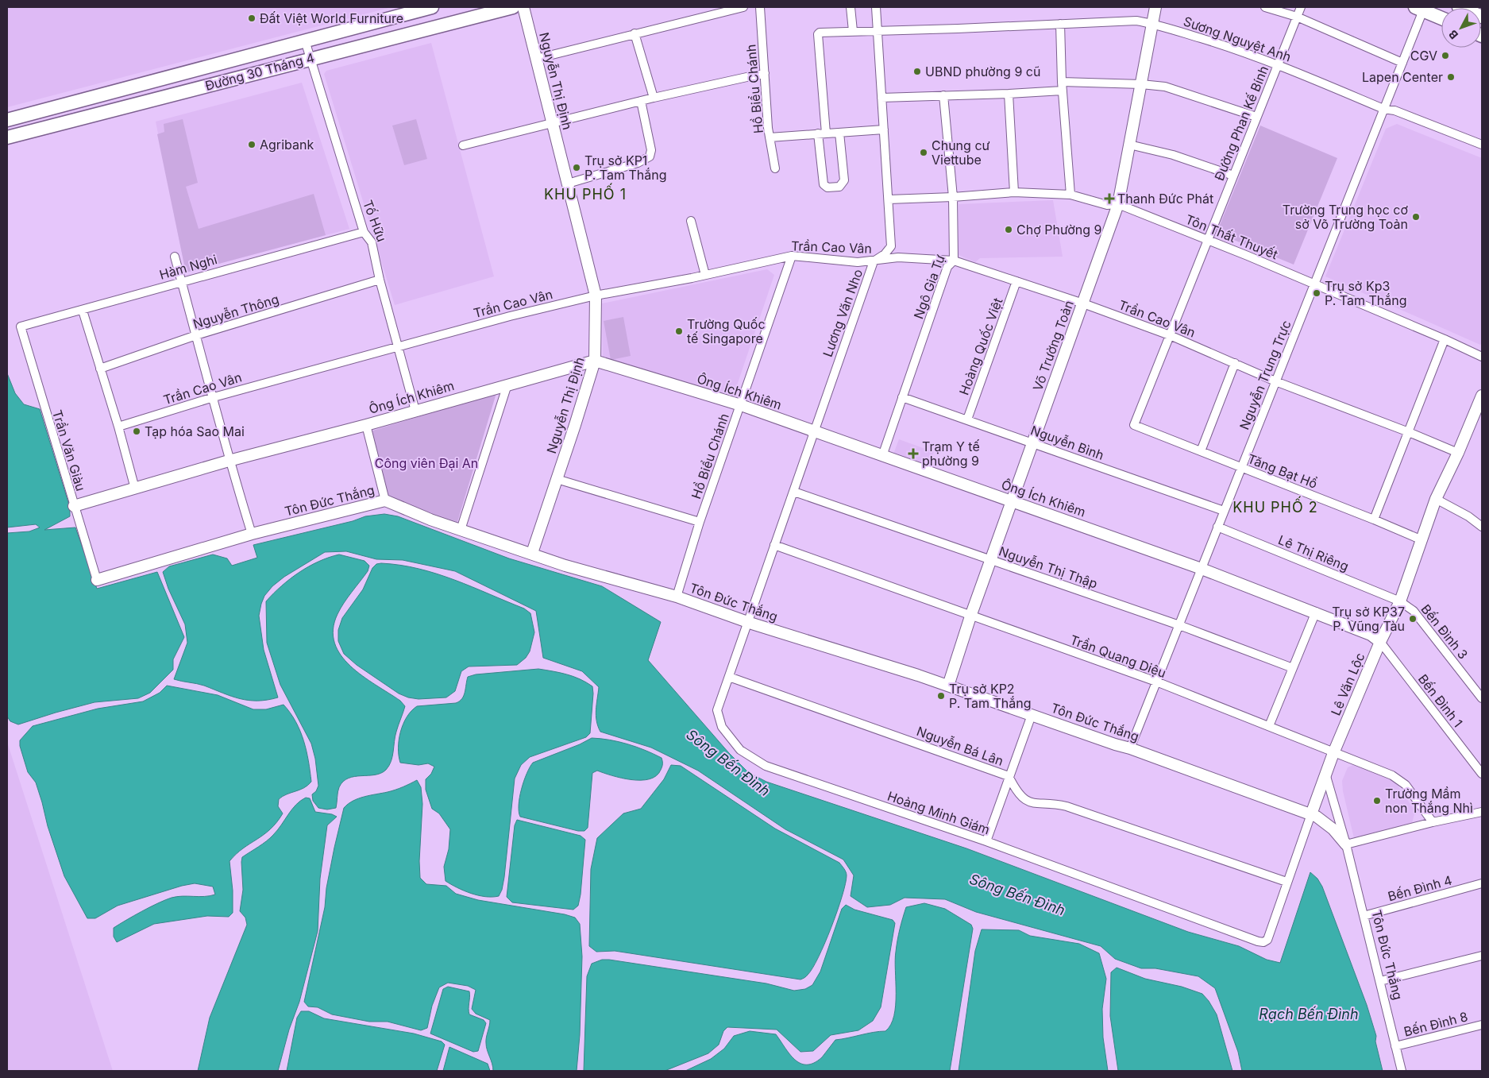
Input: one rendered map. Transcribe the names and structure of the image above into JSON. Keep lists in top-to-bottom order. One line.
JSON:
{"streets":{"main road":["Đường 30 Tháng 4"],"street":["Sương Nguyệt Anh","Nguyễn Thị Định","Hồ Biểu Chánh","Đường Phan Kế Bính","Tố Hữu","Tôn Thất Thuyết","Trần Cao Vân","Hàm Nghi","Ngô Gia Tự","Nguyễn Thông","Lương Văn Nho","Võ Trường Toản","Hoàng Quốc Việt","Nguyễn Trung Trực","Ông Ích Khiêm","Nguyễn Bình","Trần Văn Giàu","Tăng Bạt Hổ","Tôn Đức Thắng","Lê Thị Riêng","Nguyễn Thị Thập","Bến Đình 3","Trần Quang Diệu","Lê Văn Lộc","Bến Đình 1","Nguyễn Bá Lân","Hoàng Minh Giám","Bến Đình 4","Bến Đình 8"]},"crossings":[["Sương Nguyệt Anh","Đường Phan Kế Bính"],["Sương Nguyệt Anh","Lương Văn Nho"],["Sương Nguyệt Anh","Võ Trường Toản"],["Sương Nguyệt Anh","Nguyễn Trung Trực"],["Đường 30 Tháng 4","Tố Hữu"],["Nguyễn Thị Định","Trần Cao Vân"],["Nguyễn Thị Định","Ông Ích Khiêm"],["Nguyễn Thị Định","Tôn Đức Thắng"],["Hồ Biểu Chánh","Trần Cao Vân"],["Hồ Biểu Chánh","Ông Ích Khiêm"],["Hồ Biểu Chánh","Tôn Đức Thắng"],["Đường Phan Kế Bính","Tôn Thất Thuyết"],["Đường Phan Kế Bính","Trần Cao Vân"],["Đường Phan Kế Bính","Tăng Bạt Hổ"],["Tố Hữu","Trần Cao Vân"],["Tố Hữu","Hàm Nghi"],["Tố Hữu","Nguyễn Thông"],["Tố Hữu","Ông Ích Khiêm"],["Tôn Thất Thuyết","Ngô Gia Tự"],["Tôn Thất Thuyết","Lương Văn Nho"],["Tôn Thất Thuyết","Võ Trường Toản"],["Tôn Thất Thuyết","Nguyễn Trung Trực"],["Trần Cao Vân","Ngô Gia Tự"],["Trần Cao Vân","Lương Văn Nho"],["Trần Cao Vân","Võ Trường Toản"],["Trần Cao Vân","Hoàng Quốc Việt"],["Trần Cao Vân","Nguyễn Trung Trực"],["Trần Cao Vân","Lê Văn Lộc"],["Hàm Nghi","Trần Văn Giàu"],["Ngô Gia Tự","Ông Ích Khiêm"],["Ngô Gia Tự","Nguyễn Bình"],["Lương Văn Nho","Ông Ích Khiêm"],["Lương Văn Nho","Tôn Đức Thắng"],["Lương Văn Nho","Nguyễn Thị Thập"],["Lương Văn Nho","Trần Quang Diệu"],["Lương Văn Nho","Hoàng Minh Giám"],["Võ Trường Toản","Ông Ích Khiêm"],["Võ Trường Toản","Nguyễn Bình"],["Võ Trường Toản","Tôn Đức Thắng"],["Võ Trường Toản","Nguyễn Thị Thập"],["Võ Trường Toản","Trần Quang Diệu"],["Hoàng Quốc Việt","Nguyễn Bình"],["Nguyễn Trung Trực","Ông Ích Khiêm"],["Nguyễn Trung Trực","Nguyễn Bình"],["Nguyễn Trung Trực","Tăng Bạt Hổ"],["Nguyễn Trung Trực","Tôn Đức Thắng"],["Nguyễn Trung Trực","Lê Thị Riêng"],["Nguyễn Trung Trực","Nguyễn Thị Thập"],["Nguyễn Trung Trực","Trần Quang Diệu"],["Ông Ích Khiêm","Trần Văn Giàu"],["Ông Ích Khiêm","Lê Văn Lộc"],["Ông Ích Khiêm","Bến Đình 1"],["Trần Văn Giàu","Tôn Đức Thắng"],["Tăng Bạt Hổ","Lê Văn Lộc"],["Tôn Đức Thắng","Lê Văn Lộc"],["Tôn Đức Thắng","Hoàng Minh Giám"],["Tôn Đức Thắng","Bến Đình 4"],["Tôn Đức Thắng","Bến Đình 8"],["Lê Thị Riêng","Bến Đình 3"],["Lê Thị Riêng","Lê Văn Lộc"],["Bến Đình 3","Lê Văn Lộc"],["Trần Quang Diệu","Lê Văn Lộc"],["Lê Văn Lộc","Bến Đình 1"],["Lê Văn Lộc","Nguyễn Bá Lân"],["Lê Văn Lộc","Hoàng Minh Giám"],["Nguyễn Bá Lân","Hoàng Minh Giám"]],"districts":["KHU PHỐ 1","KHU PHỐ 2"],"water":["Sông Bến Đình","Rạch Bến Đình"],"parks":["Công viên Đại An"],"places":{"other":["Đất Việt World Furniture","CGV","UBND phường 9 cũ","Lapen Center","Agribank","Chung cư Viettube","Trụ sở KP1 P. Tam Thắng","Trường Trung học cơ sở Võ Trường Toản","Chợ Phường 9","Trụ sở Kp3 P. Tam Thắng","Trường Quốc tế Singapore","Tạp hóa Sao Mai","Trụ sở KP37 P. Vũng Tàu","Trụ sở KP2 P. Tam Thắng","Trường Mầm non Thắng Nhì"],"health":["Thanh Đức Phát","Trạm Y tế phường 9"]},"north":"bottom left"}
